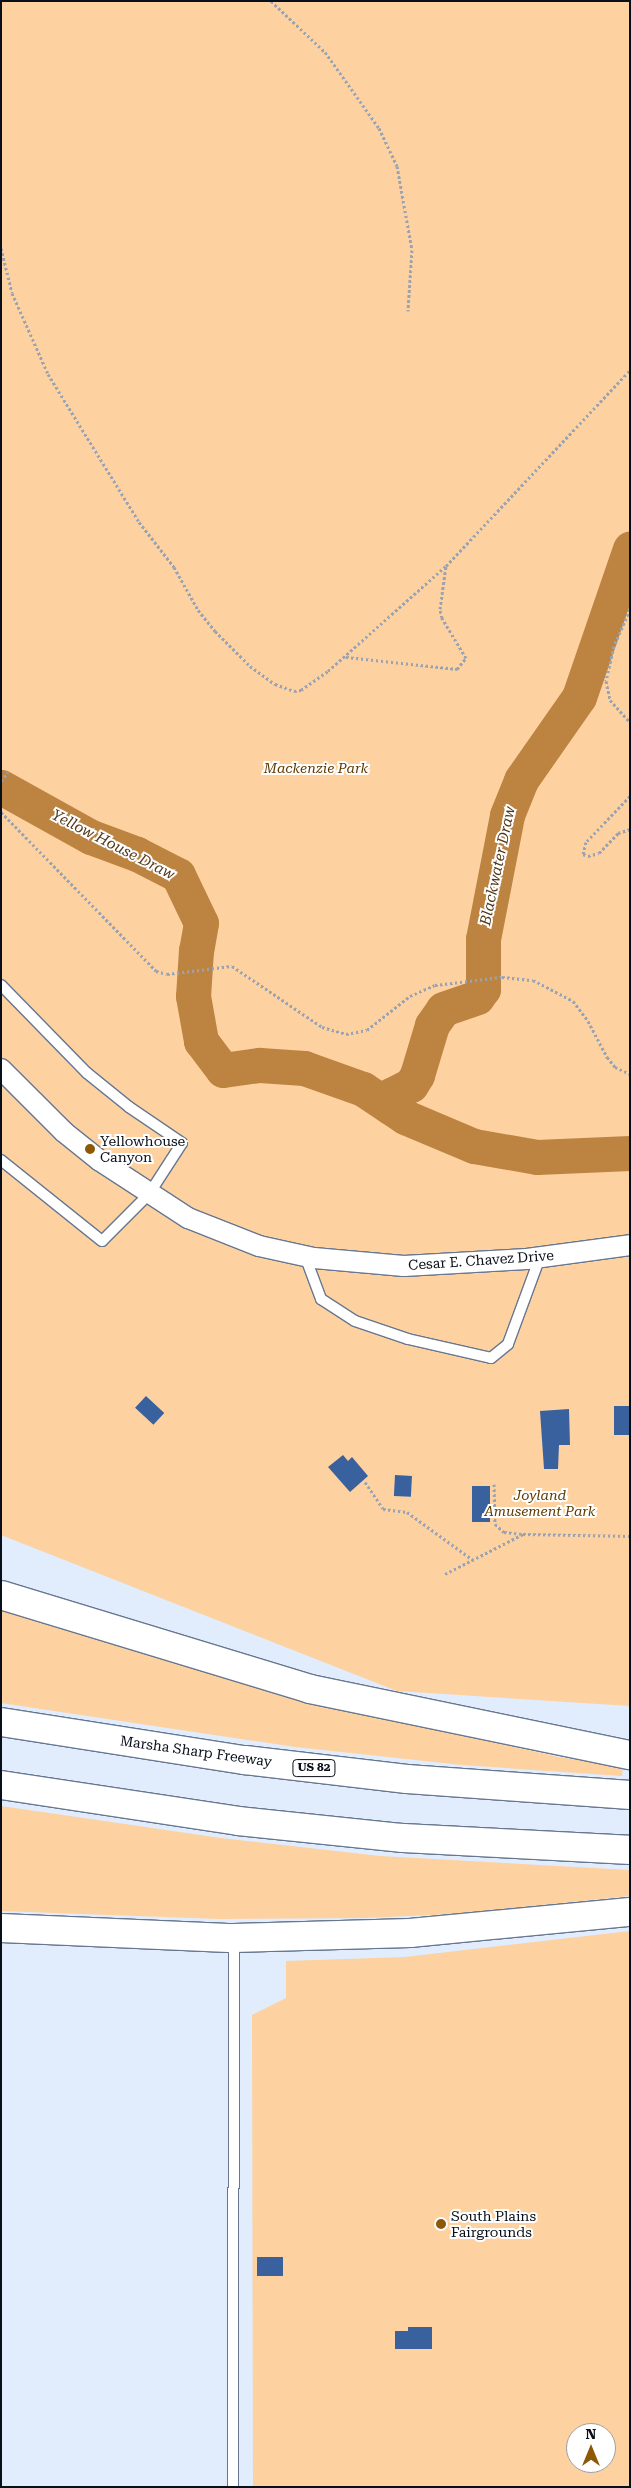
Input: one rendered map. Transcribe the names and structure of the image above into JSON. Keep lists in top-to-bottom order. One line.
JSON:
{"streets":{"highway":["Marsha Sharp Freeway","US 82"],"street":["Cesar E. Chavez Drive"]},"water":["Yellow House Draw","Blackwater Draw"],"parks":["Mackenzie Park","Joyland Amusement Park"],"places":["Yellowhouse Canyon","South Plains Fairgrounds"],"north":"top"}
